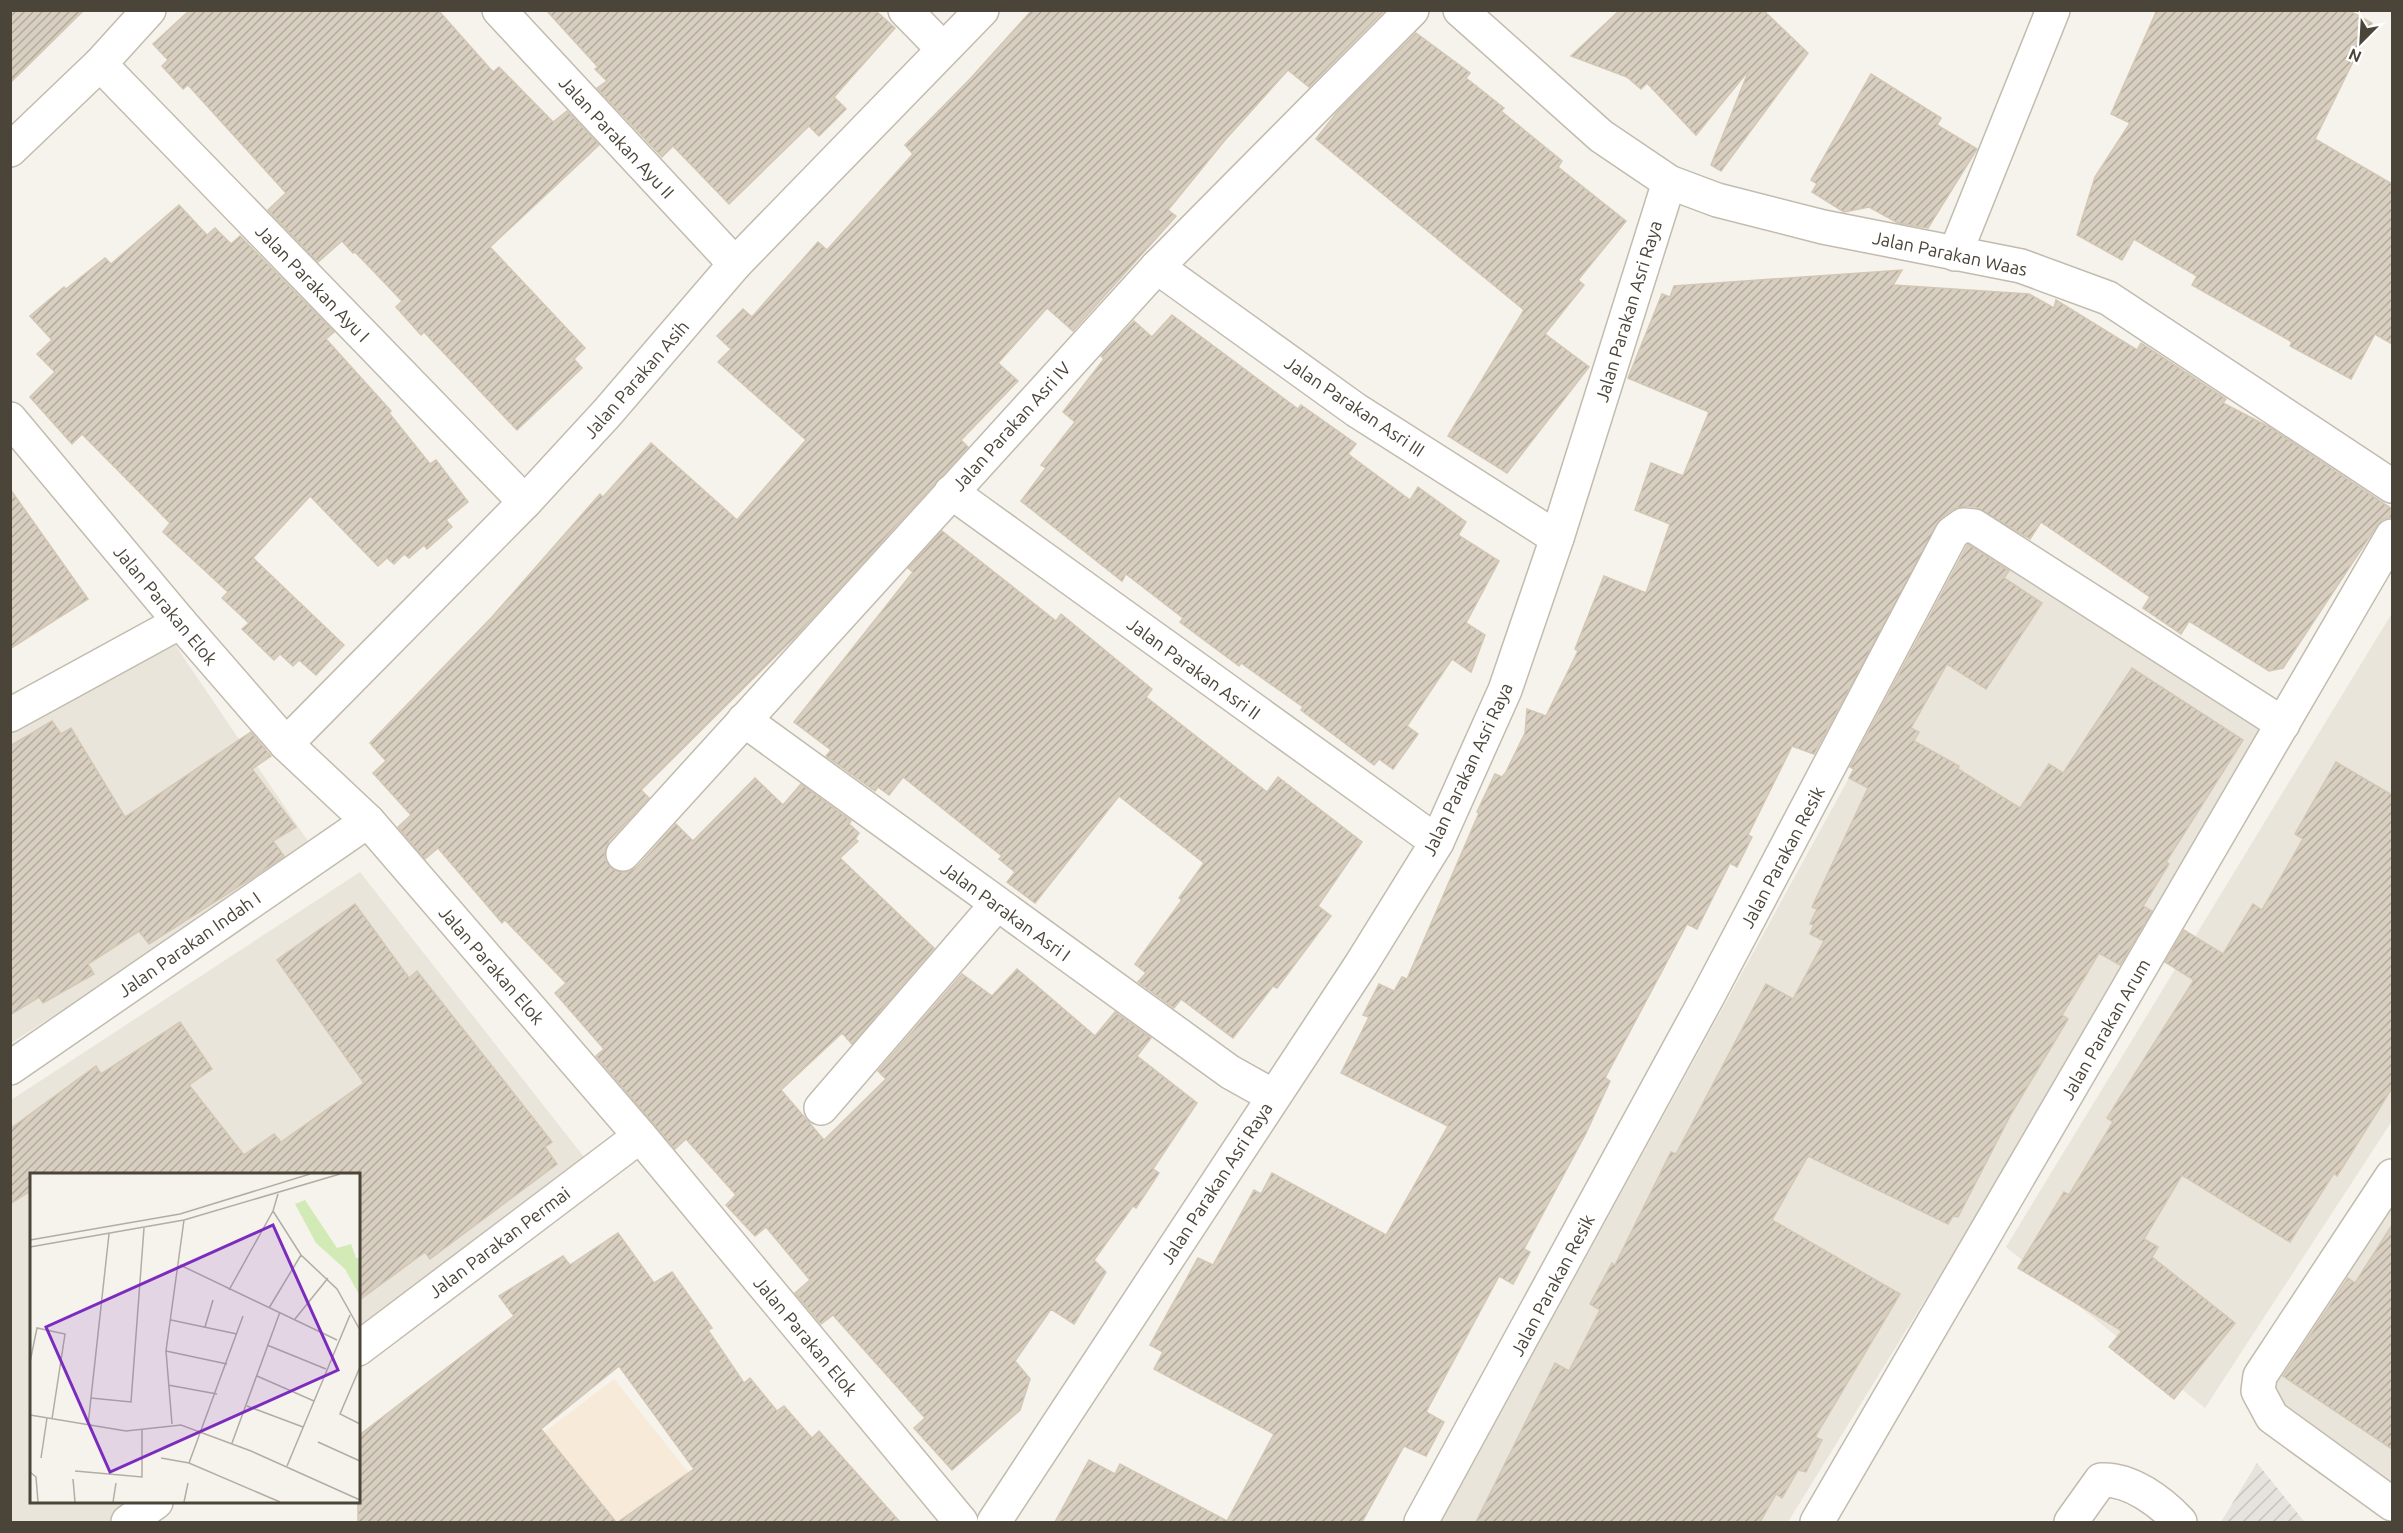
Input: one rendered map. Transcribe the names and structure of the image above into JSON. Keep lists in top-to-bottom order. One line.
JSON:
{"streets":{"street":["Jalan Parakan Ayu II","Jalan Parakan Waas","Jalan Parakan Ayu I","Jalan Parakan Asri Raya","Jalan Parakan Asih","Jalan Parakan Asri III","Jalan Parakan Asri IV","Jalan Parakan Elok","Jalan Parakan Asri II","Jalan Parakan Resik","Jalan Parakan Asri I","Jalan Parakan Indah I","Jalan Parakan Arum","Jalan Parakan Permai"]},"crossings":[["Jalan Parakan Ayu II","Jalan Parakan Asih"],["Jalan Parakan Waas","Jalan Parakan Asri Raya"],["Jalan Parakan Ayu I","Jalan Parakan Asih"],["Jalan Parakan Asri Raya","Jalan Parakan Asri III"],["Jalan Parakan Asri Raya","Jalan Parakan Asri II"],["Jalan Parakan Asri Raya","Jalan Parakan Asri I"],["Jalan Parakan Asih","Jalan Parakan Elok"],["Jalan Parakan Asri III","Jalan Parakan Asri IV"],["Jalan Parakan Asri IV","Jalan Parakan Asri II"],["Jalan Parakan Asri IV","Jalan Parakan Asri I"],["Jalan Parakan Elok","Jalan Parakan Indah I"],["Jalan Parakan Elok","Jalan Parakan Permai"],["Jalan Parakan Resik","Jalan Parakan Arum"]],"north":"bottom left"}
